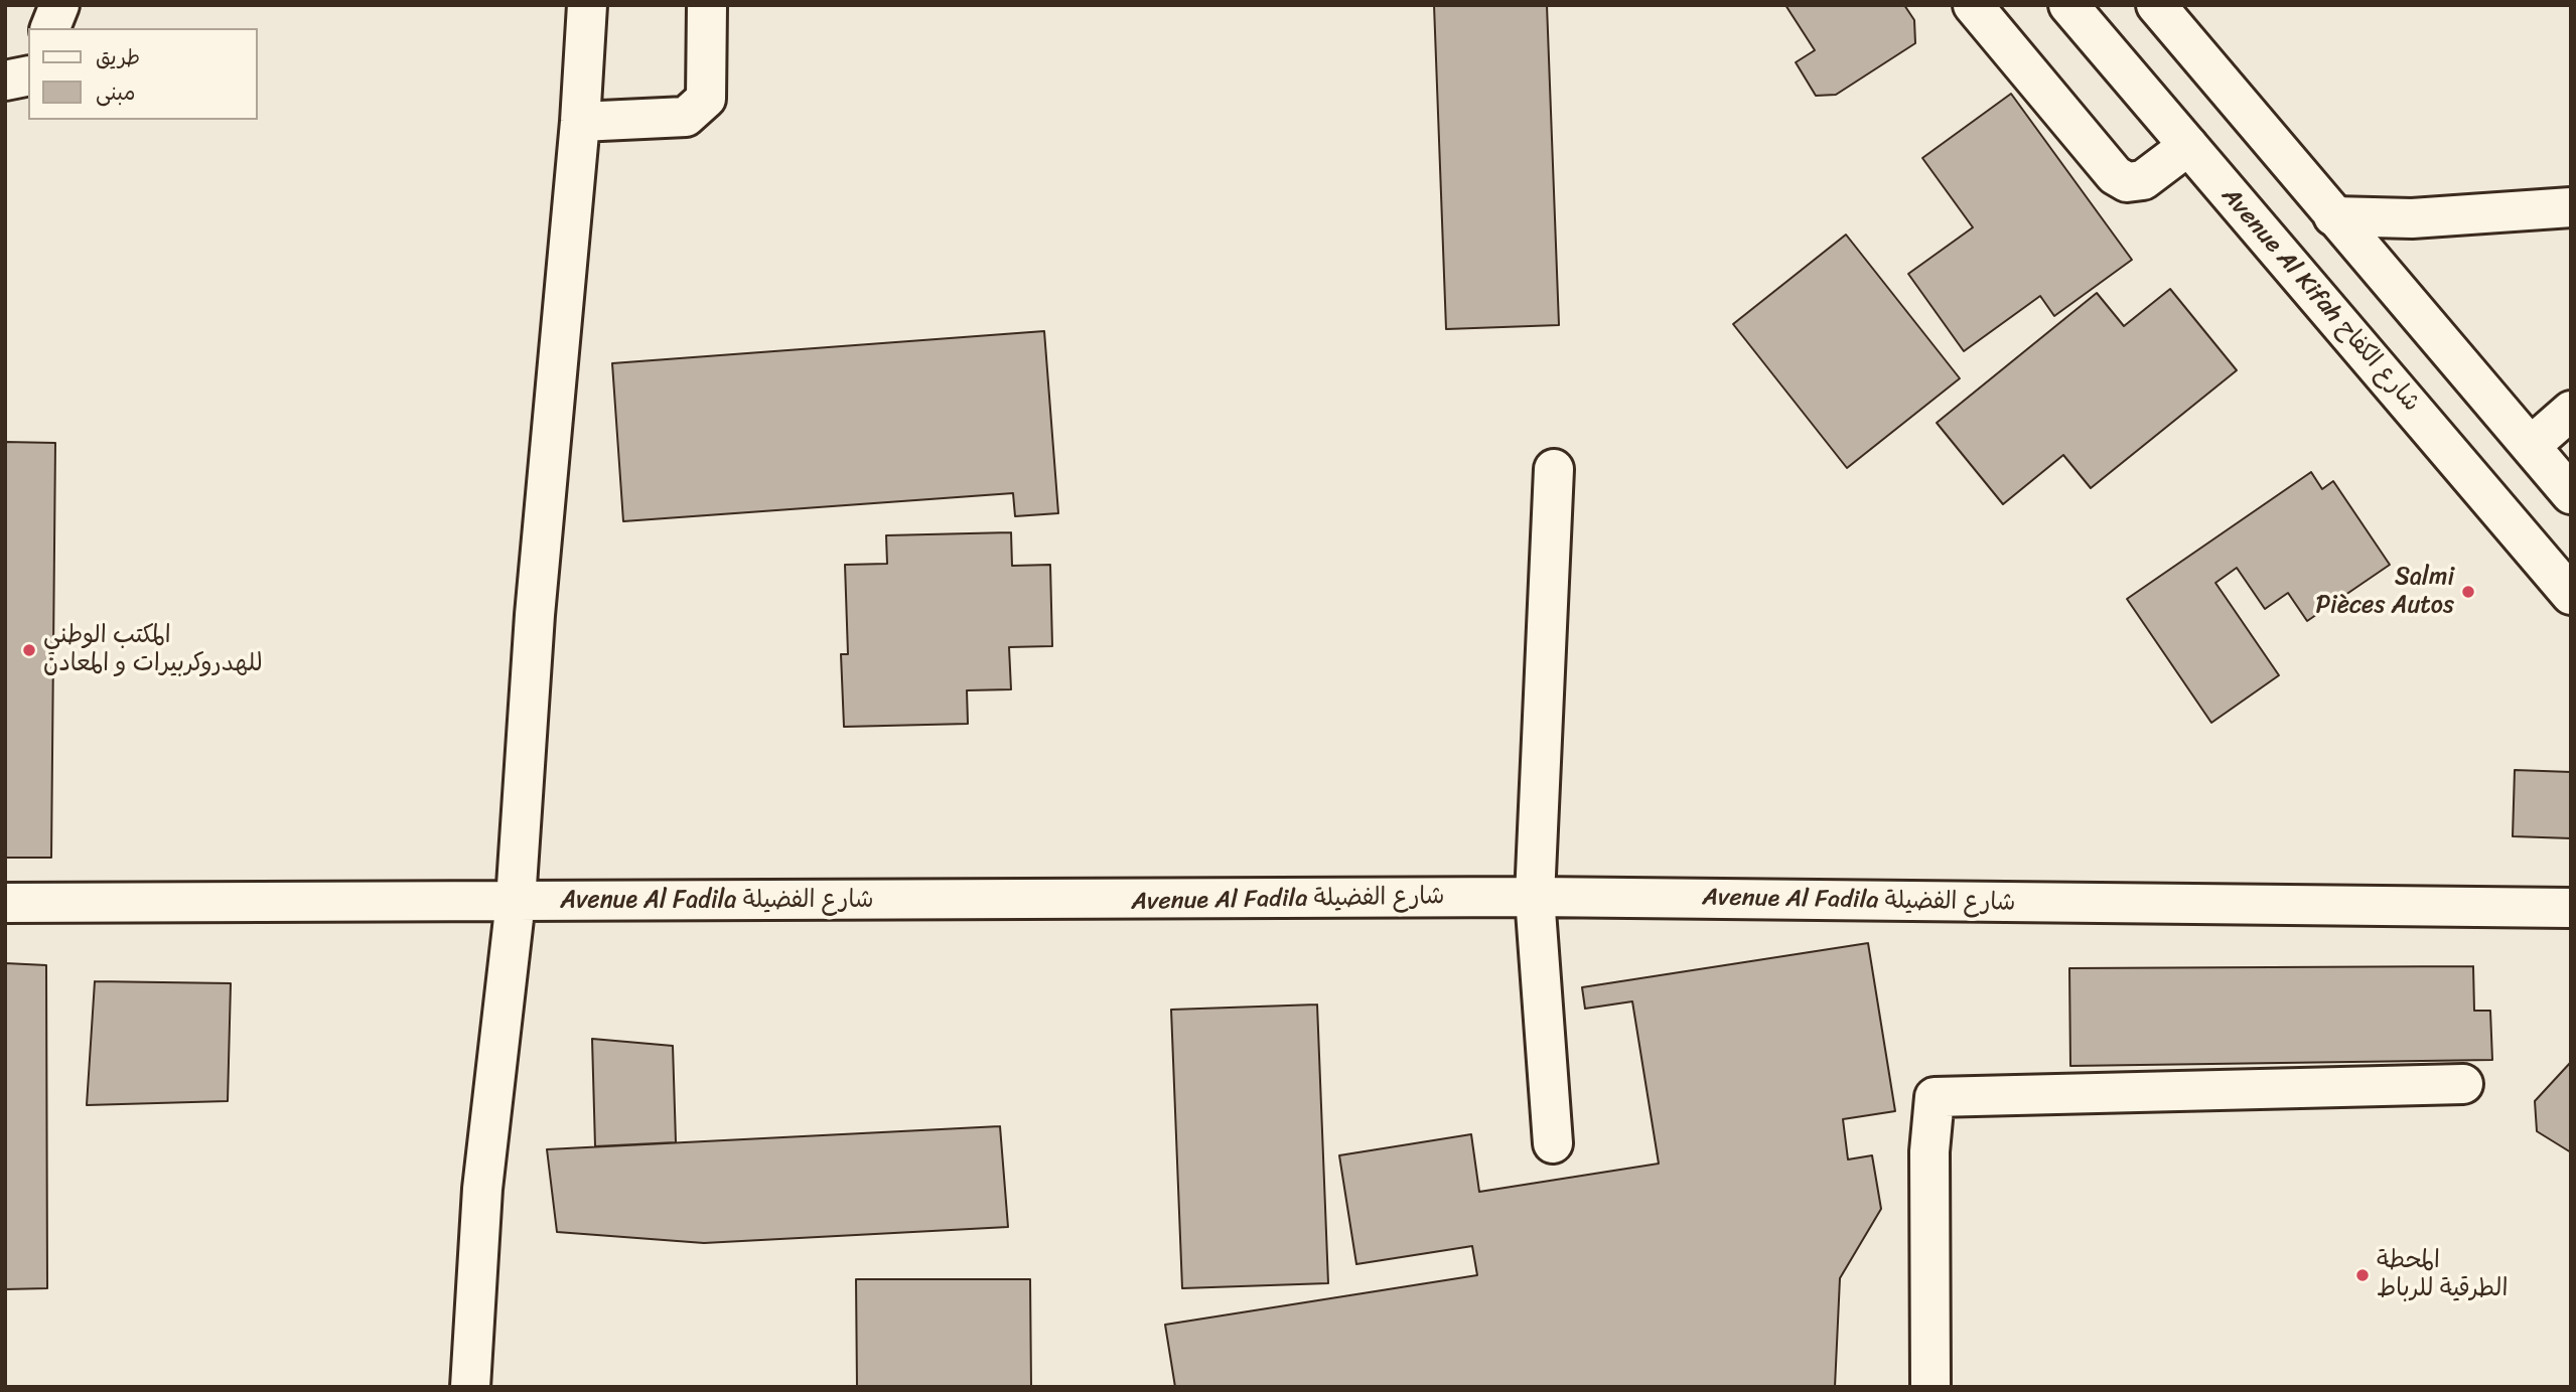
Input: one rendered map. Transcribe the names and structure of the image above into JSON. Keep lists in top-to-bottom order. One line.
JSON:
{"streets":{"street":["Avenue Al Kifah شارع الكفاح","Avenue Al Fadila شارع الفضيلة"]},"places":["Salmi Pièces Autos","المكتب الوطني للهدروكربيرات و المعادن","المحطة الطرقية للرباط"],"legend":["طريق","مبنى"]}
